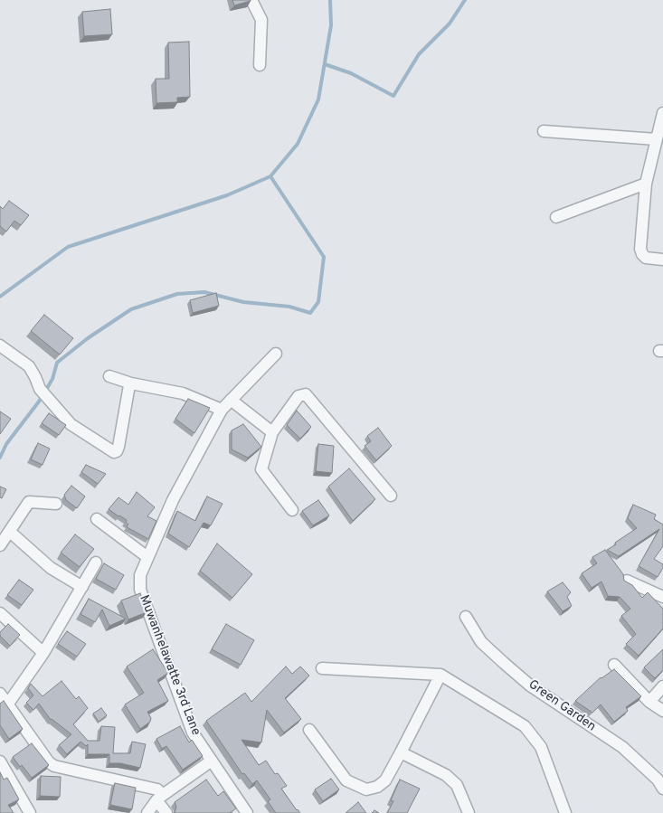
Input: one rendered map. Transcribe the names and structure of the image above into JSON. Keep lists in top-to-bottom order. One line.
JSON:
{"streets":{"street":["Muwanhelawatte 3rd Lane","Green Garden"]}}
